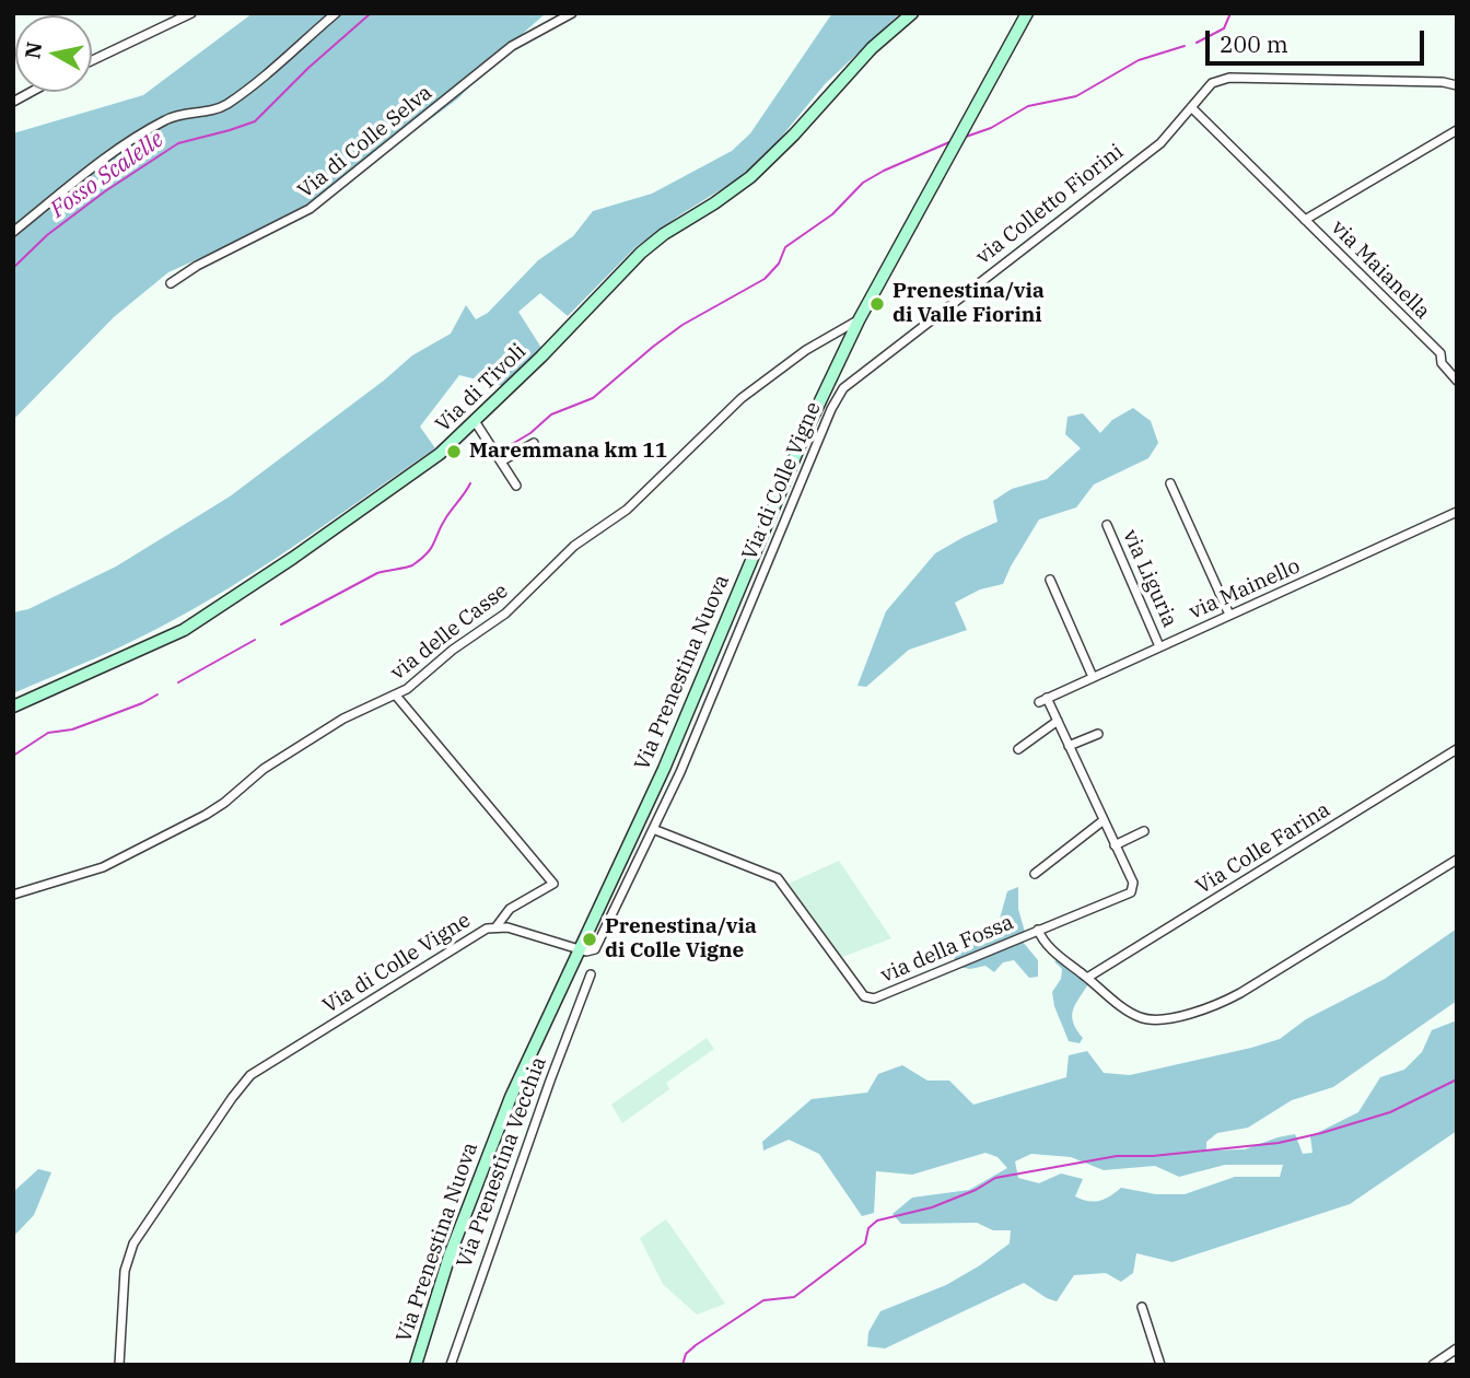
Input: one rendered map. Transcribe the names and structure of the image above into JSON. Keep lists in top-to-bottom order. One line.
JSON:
{"streets":{"main road":["Via di Tivoli","Via Prenestina Nuova"],"street":["Via di Colle Selva","via Colletto Fiorini","via Maianella","Via di Colle Vigne","via Liguria","via Mainello","via delle Casse","Via Colle Farina","via della Fossa","Via Prenestina Vecchia"]},"crossings":[["via Colletto Fiorini","via Maianella"],["via Colletto Fiorini","Via di Colle Vigne"],["Via di Colle Vigne","Via Prenestina Nuova"],["Via di Colle Vigne","via della Fossa"],["via Liguria","via Mainello"],["via Mainello","via della Fossa"],["via delle Casse","Via Prenestina Nuova"]],"water":["Fosso Scalelle"],"places":["Prenestina/via di Valle Fiorini","Maremmana km 11","Prenestina/via di Colle Vigne"],"scale_bar":"200 m","north":"left"}
